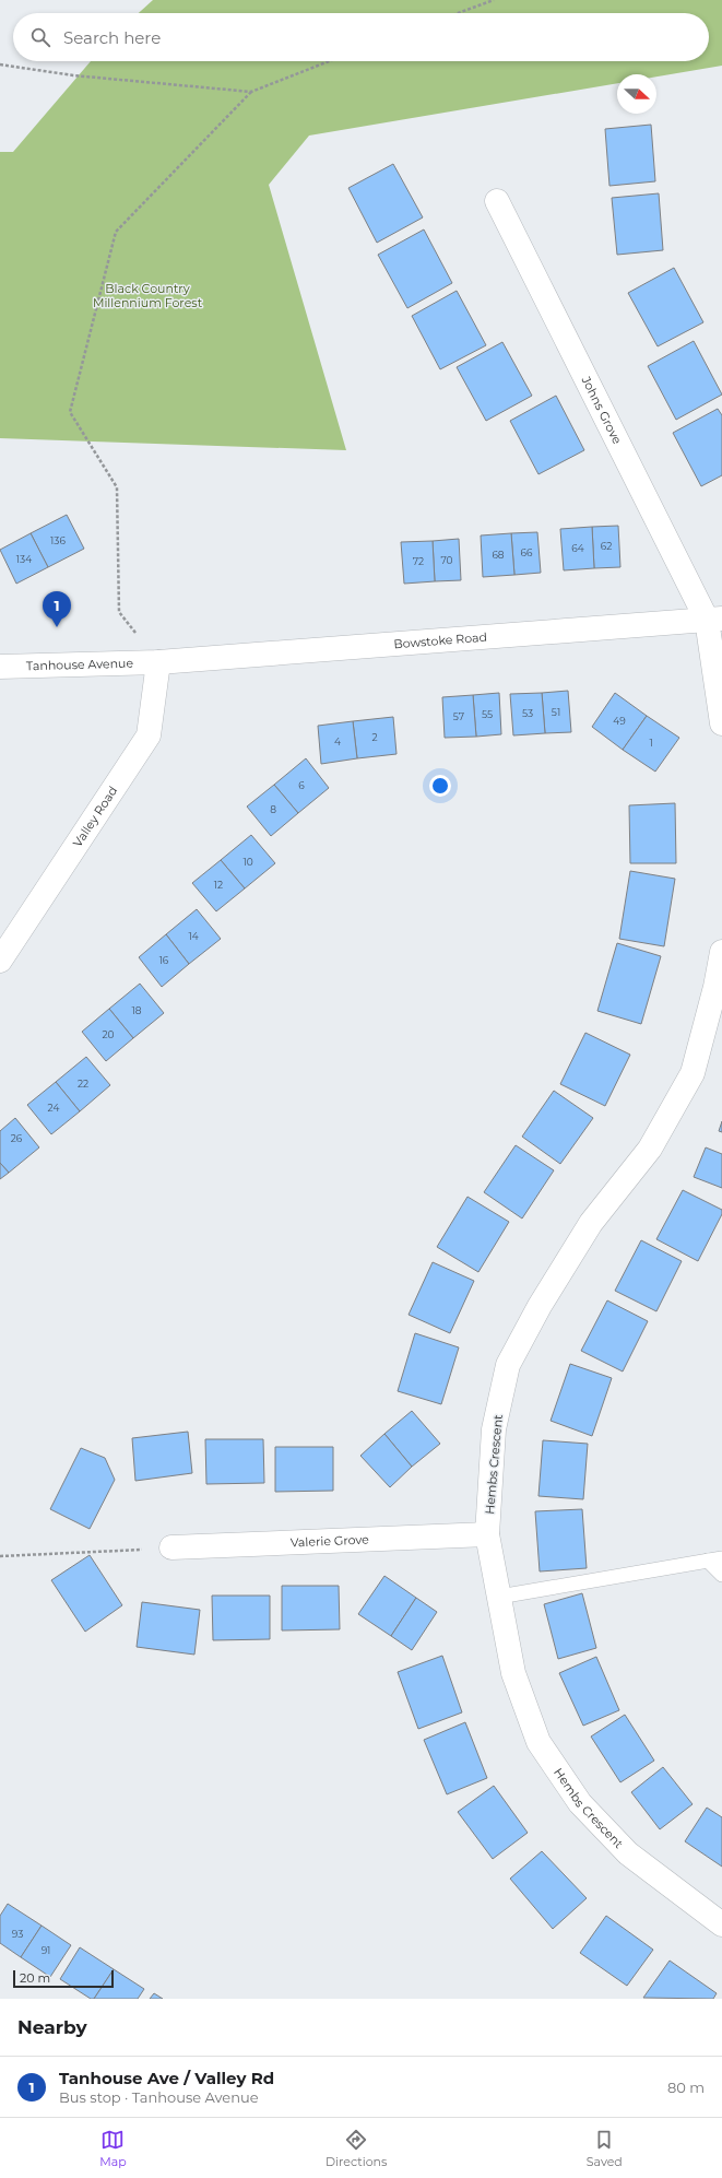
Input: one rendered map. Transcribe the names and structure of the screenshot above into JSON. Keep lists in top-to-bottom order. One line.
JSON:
{"streets":{"street":["Johns Grove","Bowstoke Road","Tanhouse Avenue","Valley Road","Hembs Crescent","Valerie Grove"]},"crossings":[["Johns Grove","Bowstoke Road"],["Bowstoke Road","Tanhouse Avenue"],["Bowstoke Road","Valley Road"],["Tanhouse Avenue","Valley Road"],["Hembs Crescent","Valerie Grove"]],"parks":["Black Country Millennium Forest"],"house_numbers":["136","62","64","66","68","134","70","72","51","53","55","57","49","2","4","1","6","8","10","12","14","16","18","20","22","24","26","93","91"],"scale_bar":"20 m","north":"right","page":{"search":"Search here","pins":"1","scale":"20 m","heading":"Nearby","list":[{"mark":"1","name":"Tanhouse Ave / Valley Rd","note":"Bus stop · Tanhouse Avenue","value":"80 m"}],"nav":["Map","Directions","Saved"]}}
